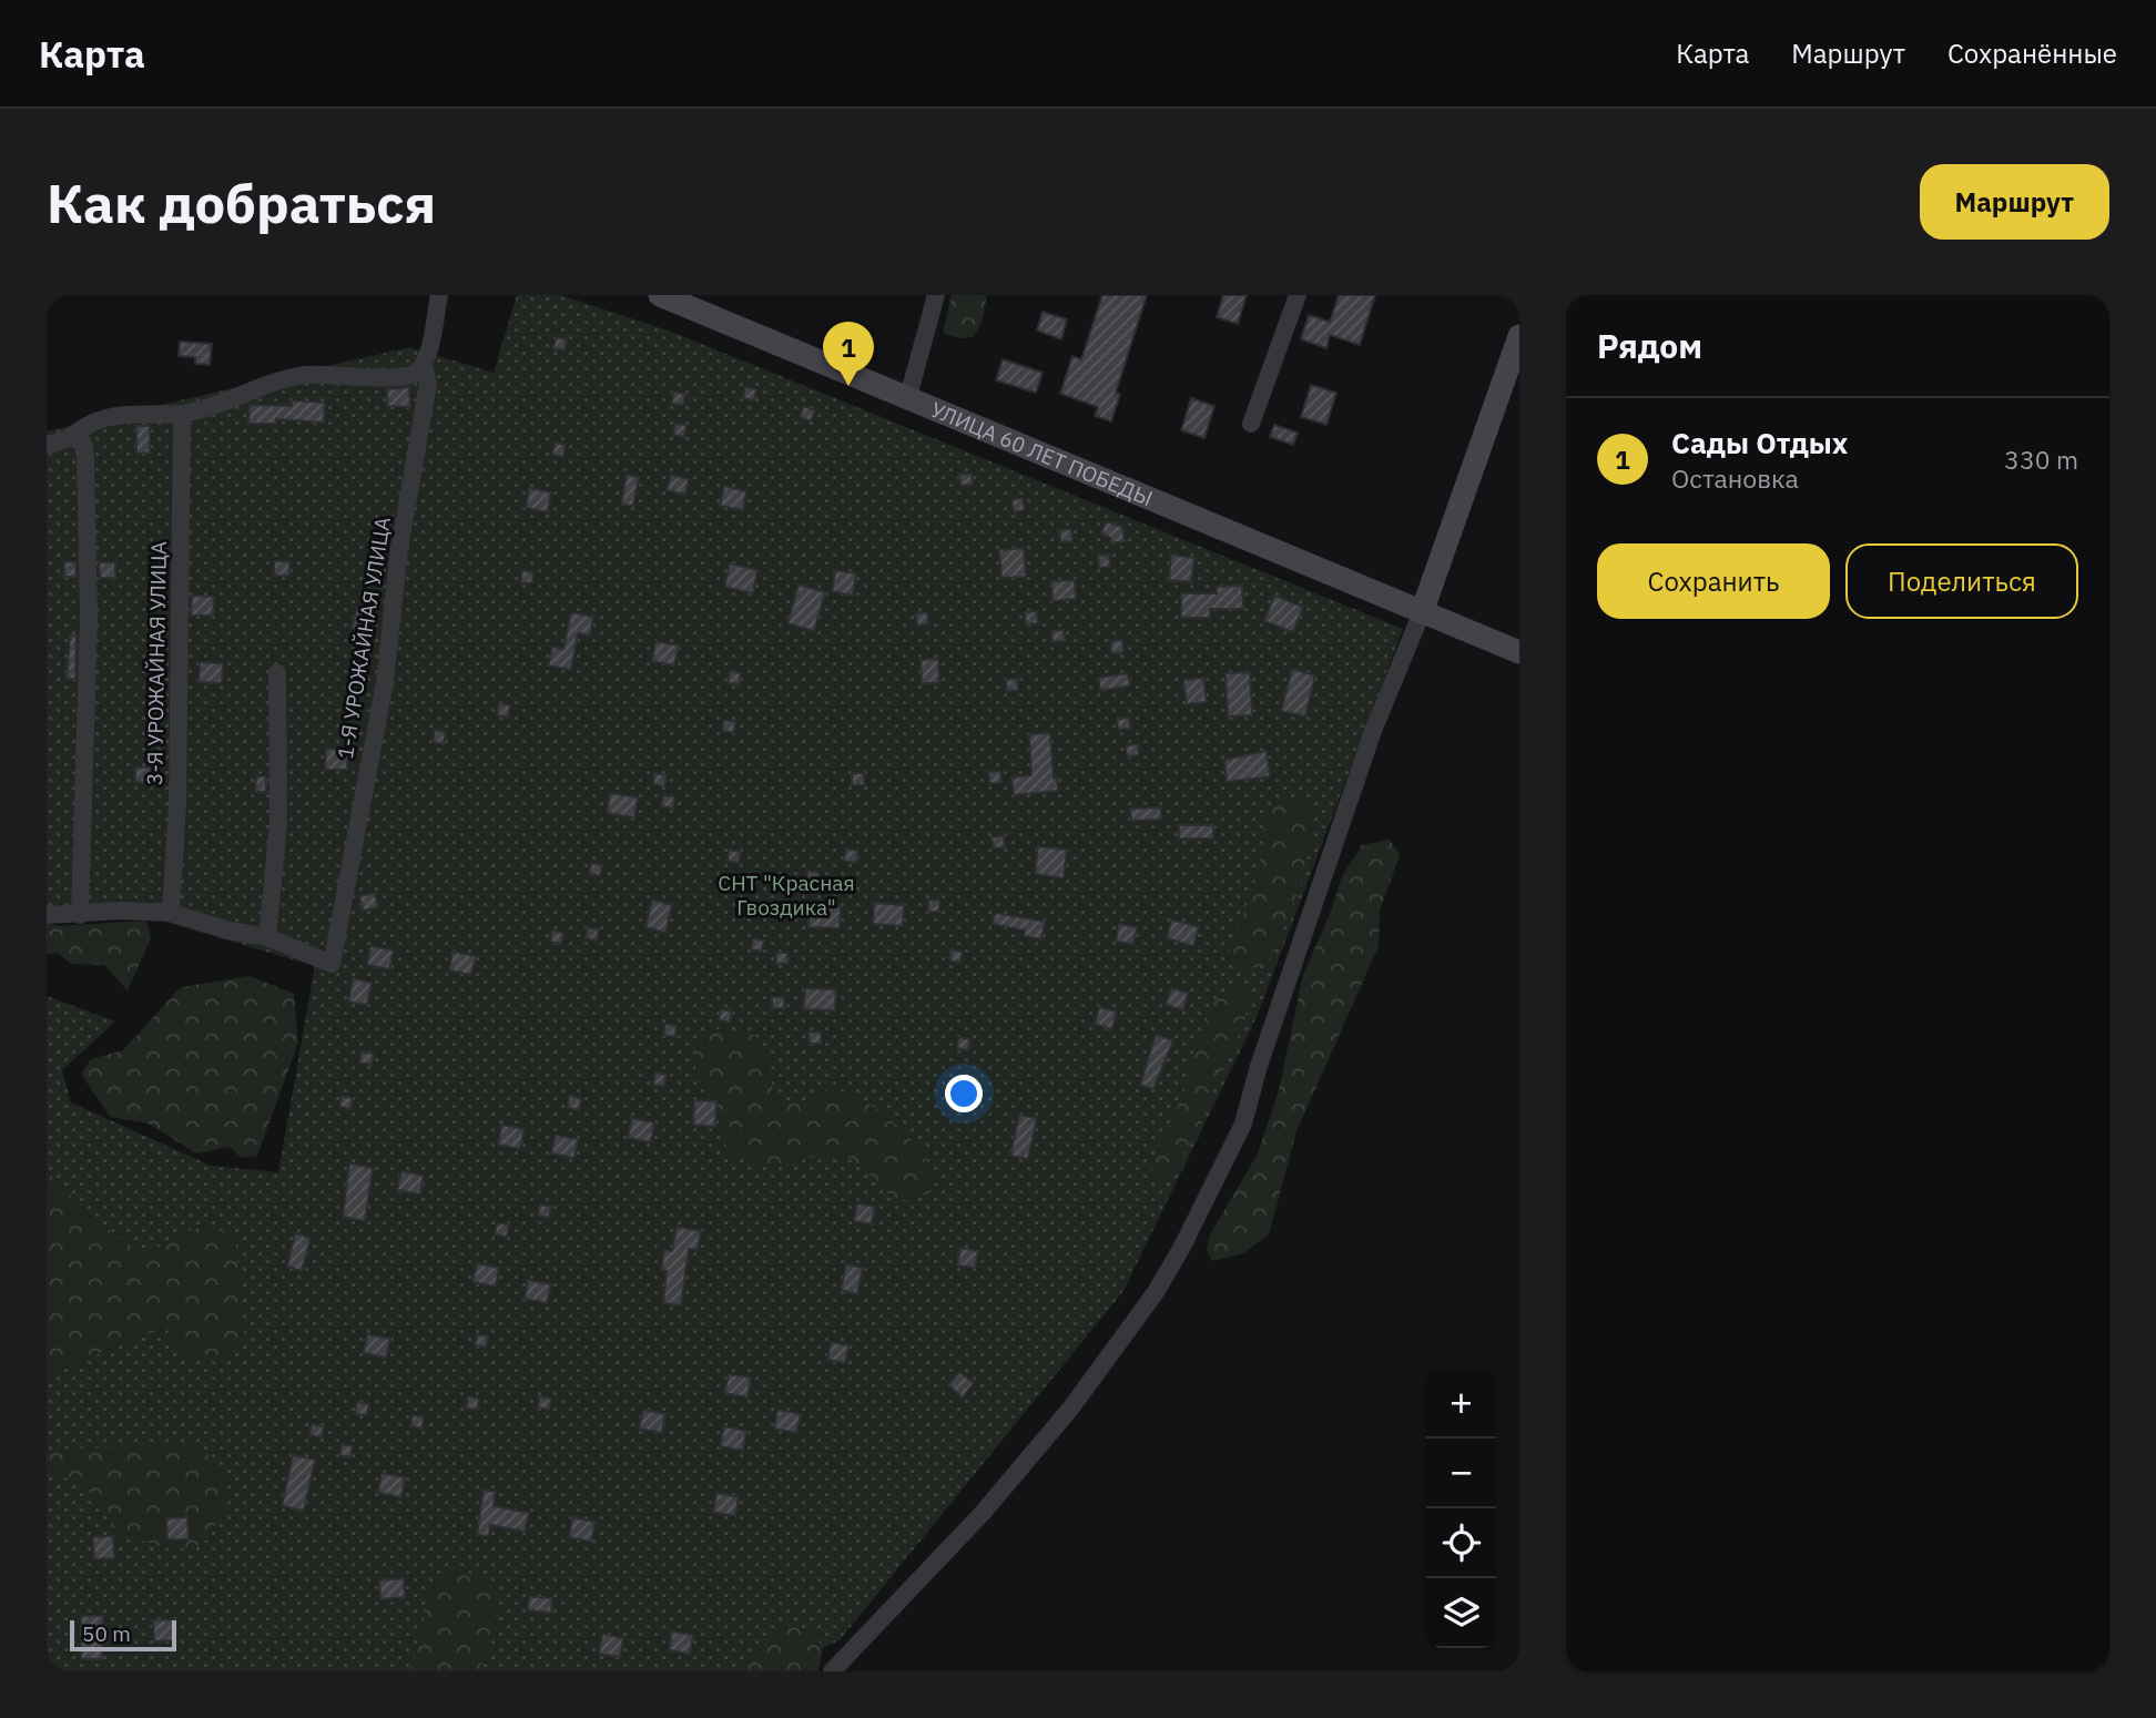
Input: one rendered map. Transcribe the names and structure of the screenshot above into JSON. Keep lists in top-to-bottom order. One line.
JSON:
{"streets":{"street":["УЛИЦА 60 ЛЕТ ПОБЕДЫ","1-Я УРОЖАЙНАЯ УЛИЦА","3-Я УРОЖАЙНАЯ УЛИЦА"]},"parks":["СНТ \"Красная Гвоздика\""],"scale_bar":"50 m","page":{"header":"Карта","nav":["Карта","Маршрут","Сохранённые"],"buttons":["Маршрут",["Сохранить","Поделиться"]],"title":"Как добраться","heading":"Рядом","pins":"1","list":[{"mark":"1","name":"Сады Отдых","note":"Остановка","value":"330 m"}],"map_buttons":["+","−"],"scale":"50 m"}}
